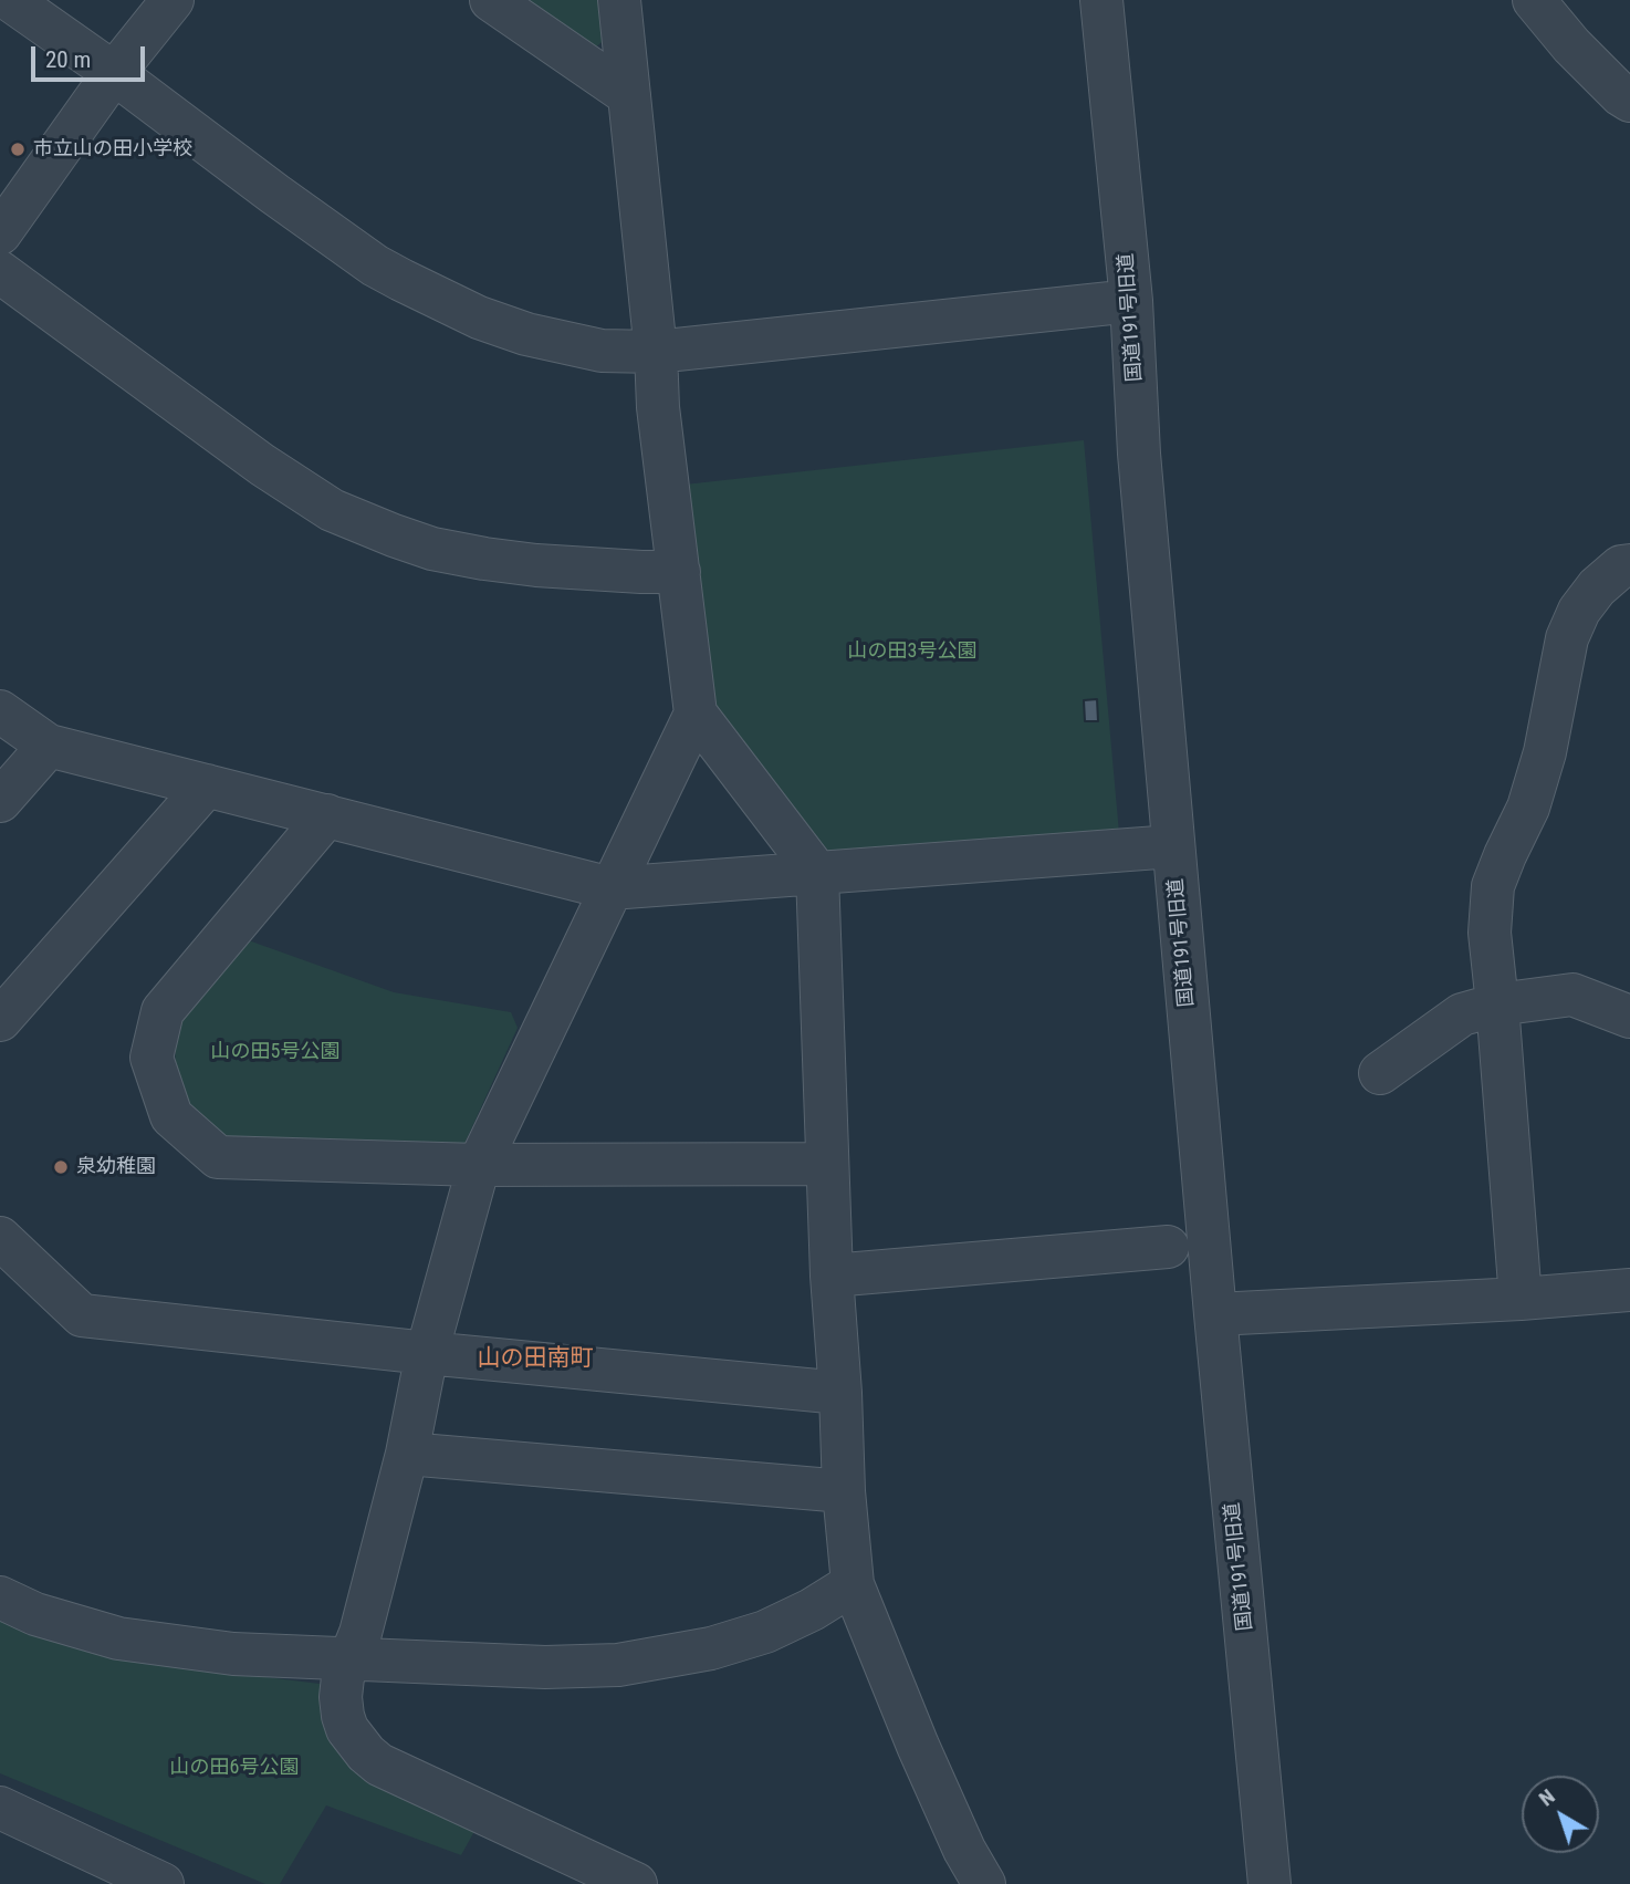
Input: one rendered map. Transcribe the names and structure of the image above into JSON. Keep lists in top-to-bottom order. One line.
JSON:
{"streets":{"street":["国道191号旧道"]},"districts":["山の田南町"],"parks":["山の田3号公園","山の田5号公園","山の田6号公園"],"places":["市立山の田小学校","泉幼稚園"],"scale_bar":"20 m","north":"top left"}
